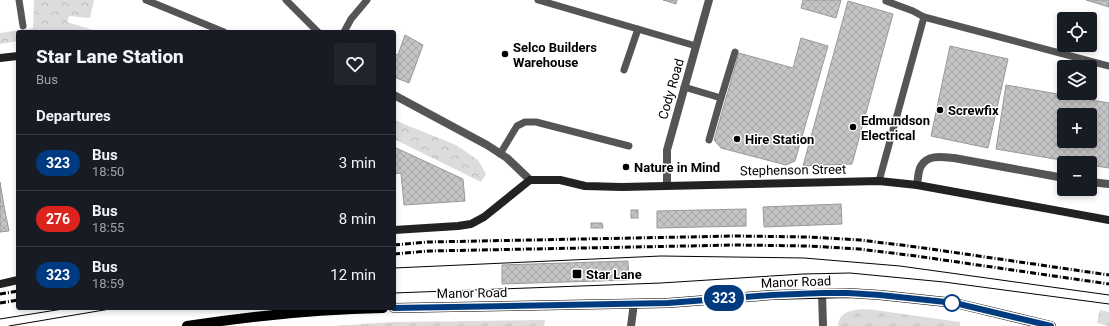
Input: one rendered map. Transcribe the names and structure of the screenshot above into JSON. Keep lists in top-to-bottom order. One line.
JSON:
{"streets":{"main road":["Stephenson Street","Manor Road"],"street":["Cody Road"]},"crossings":[["Cody Road","Stephenson Street"]],"places":{"other":["Selco Builders Warehouse","Screwfix","Edmundson Electrical","Hire Station","Nature in Mind"],"transit":["Star Lane"]},"lines":["bus line 323"],"page":{"on_map":"323","map_buttons":["+","−"],"heading":[["Star Lane Station","Bus"],"Departures"],"list":[{"mark":"323","name":"Bus","note":"18:50","value":"3 min"},{"mark":"276","name":"Bus","note":"18:55","value":"8 min"},{"mark":"323","name":"Bus","note":"18:59","value":"12 min"}]}}
